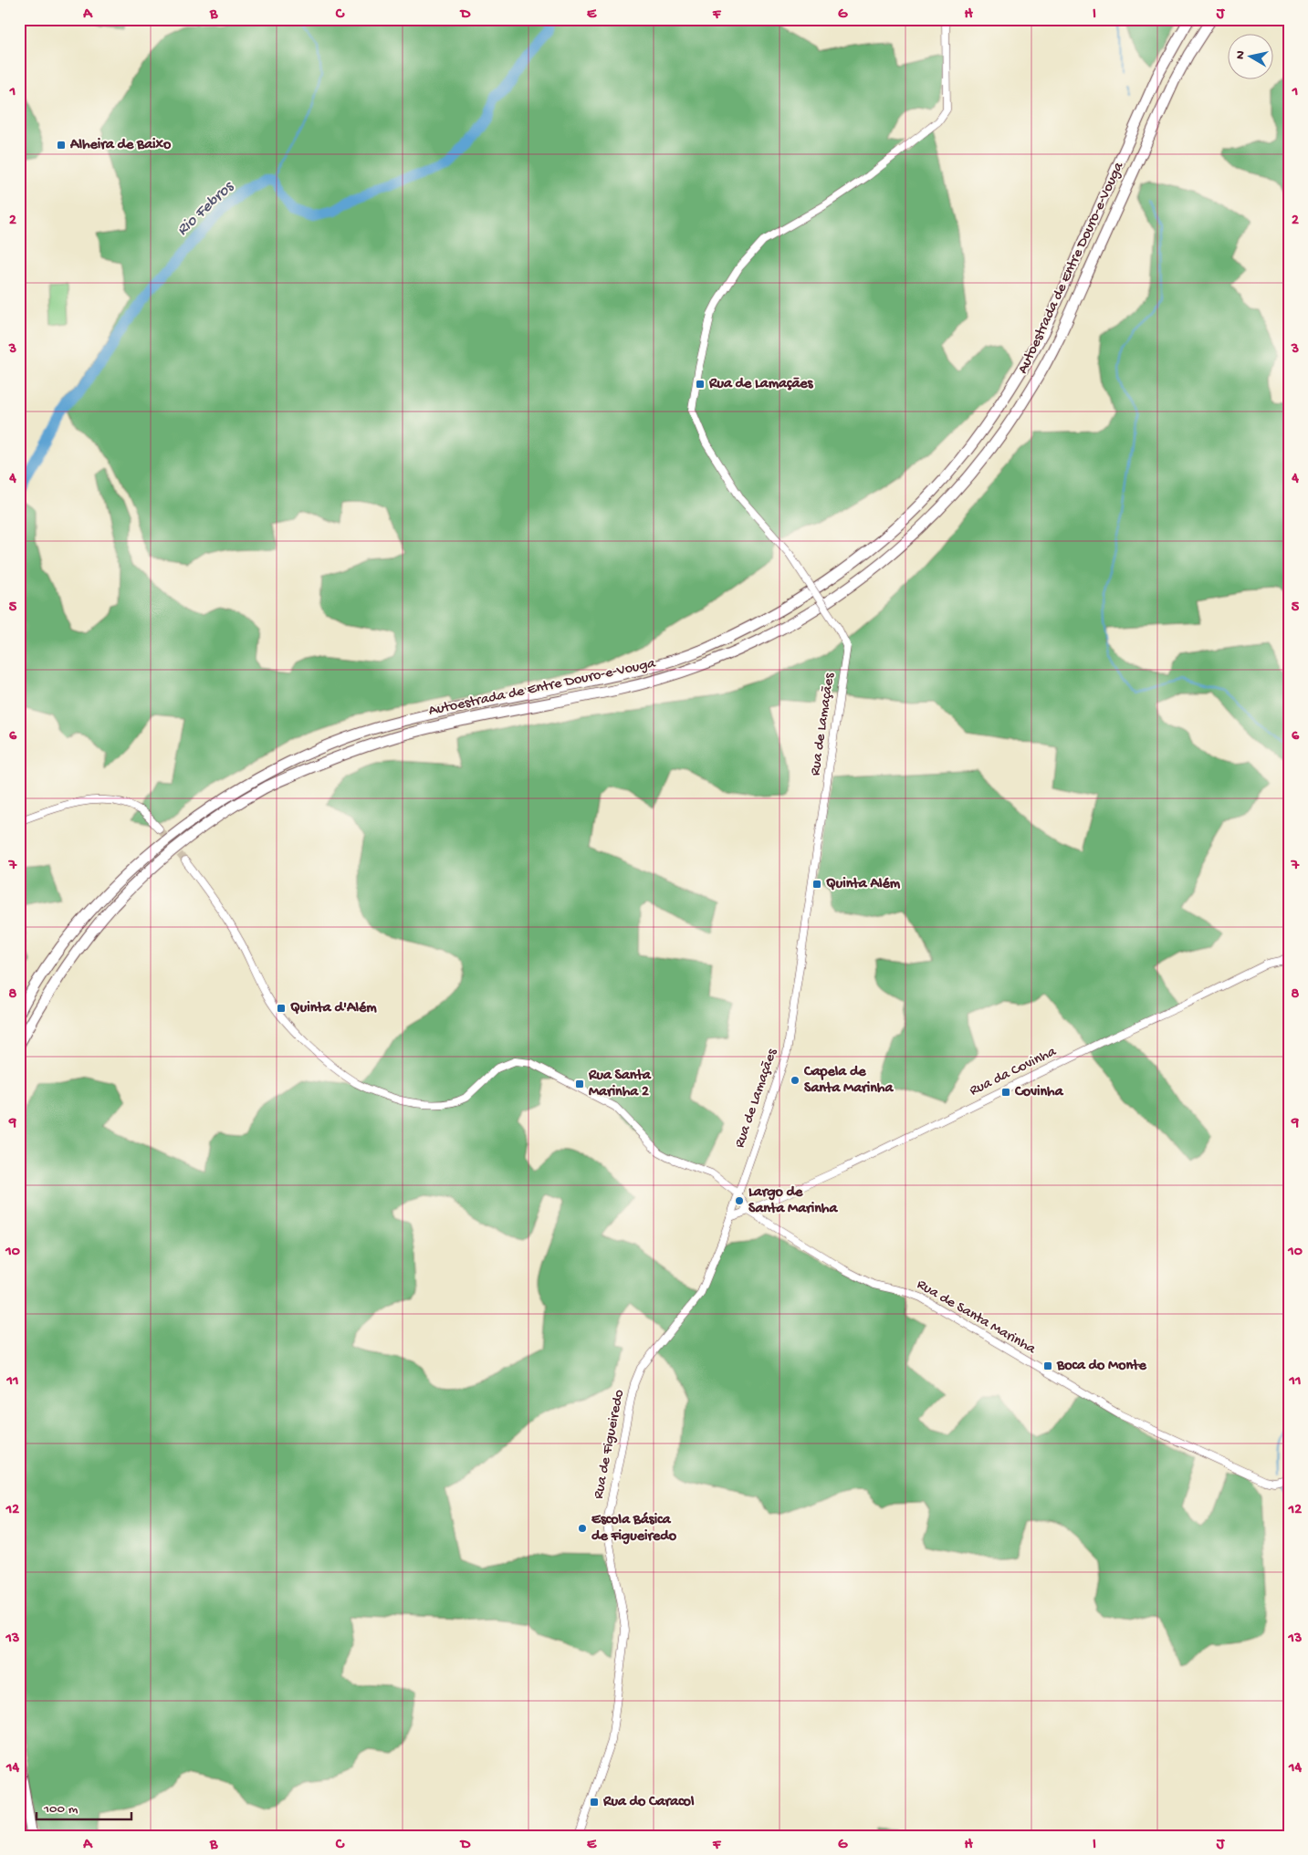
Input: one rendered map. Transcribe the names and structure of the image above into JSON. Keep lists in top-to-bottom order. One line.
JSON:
{"streets":{"highway":["Autoestrada de Entre Douro-e-Vouga"],"street":["Rua de Lamaçães","Rua da Covinha","Rua de Santa Marinha","Rua de Figueiredo"]},"crossings":[["Rua de Lamaçães","Rua de Santa Marinha"],["Rua da Covinha","Rua de Santa Marinha"]],"water":["Rio Febros"],"places":{"transit":["Alheira de Baixo","Rua de Lamaçães","Quinta Além","Quinta d'Além","Rua Santa Marinha 2","Covinha","Boca do Monte","Rua do Caracol"],"other":["Capela de Santa Marinha","Largo de Santa Marinha","Escola Básica de Figueiredo"]},"scale_bar":"100 m","north":"left","grid":{"columns":["A","B","C","D","E","F","G","H","I","J"],"rows":["1","2","3","4","5","6","7","8","9","10","11","12","13","14"]}}
